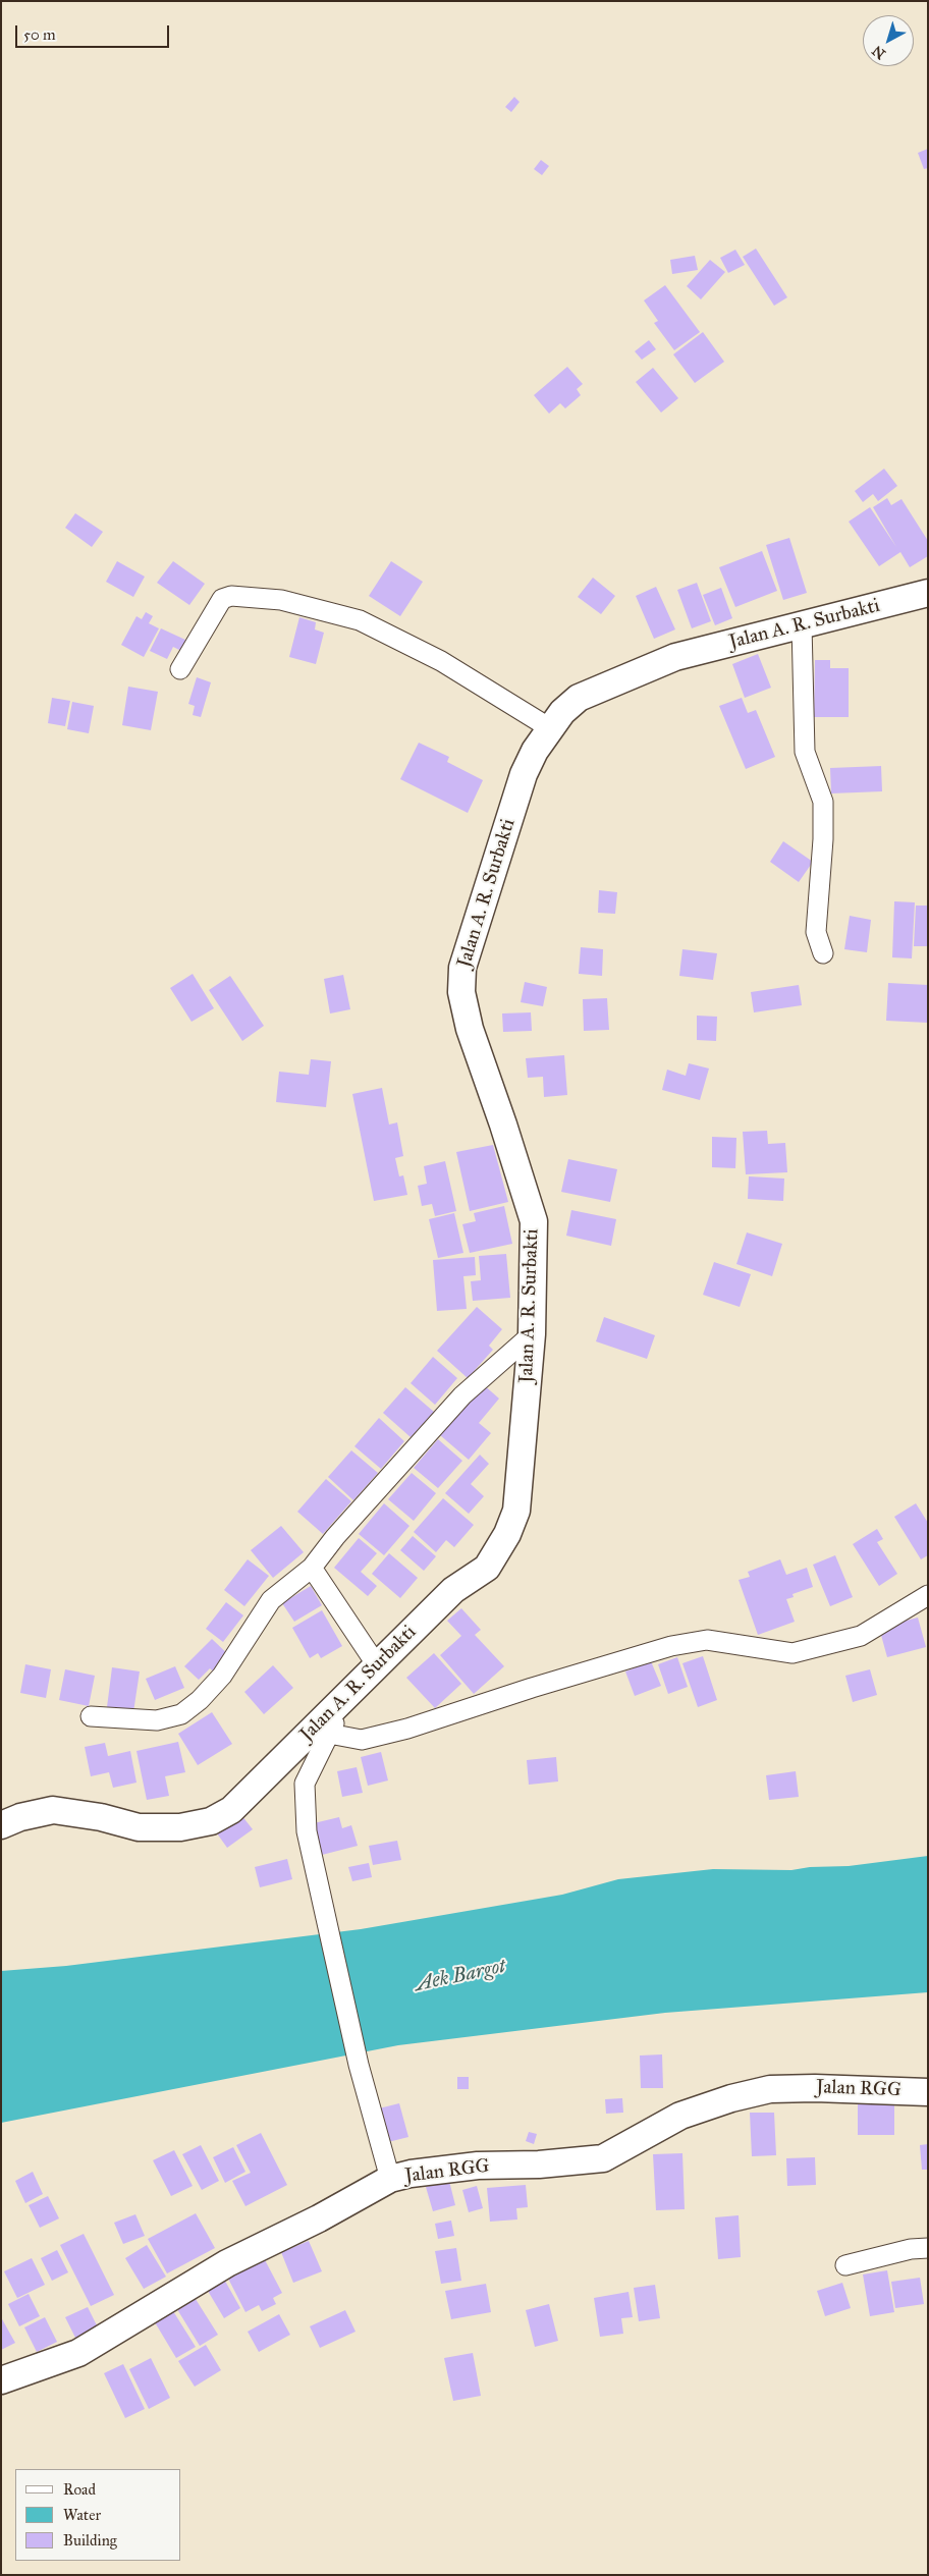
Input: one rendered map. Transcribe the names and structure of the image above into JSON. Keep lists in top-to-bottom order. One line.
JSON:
{"streets":{"main road":["Jalan A. R. Surbakti","Jalan RGG"]},"water":["Aek Bargot"],"legend":["Road","Water","Building"],"scale_bar":"50 m","north":"bottom left"}
